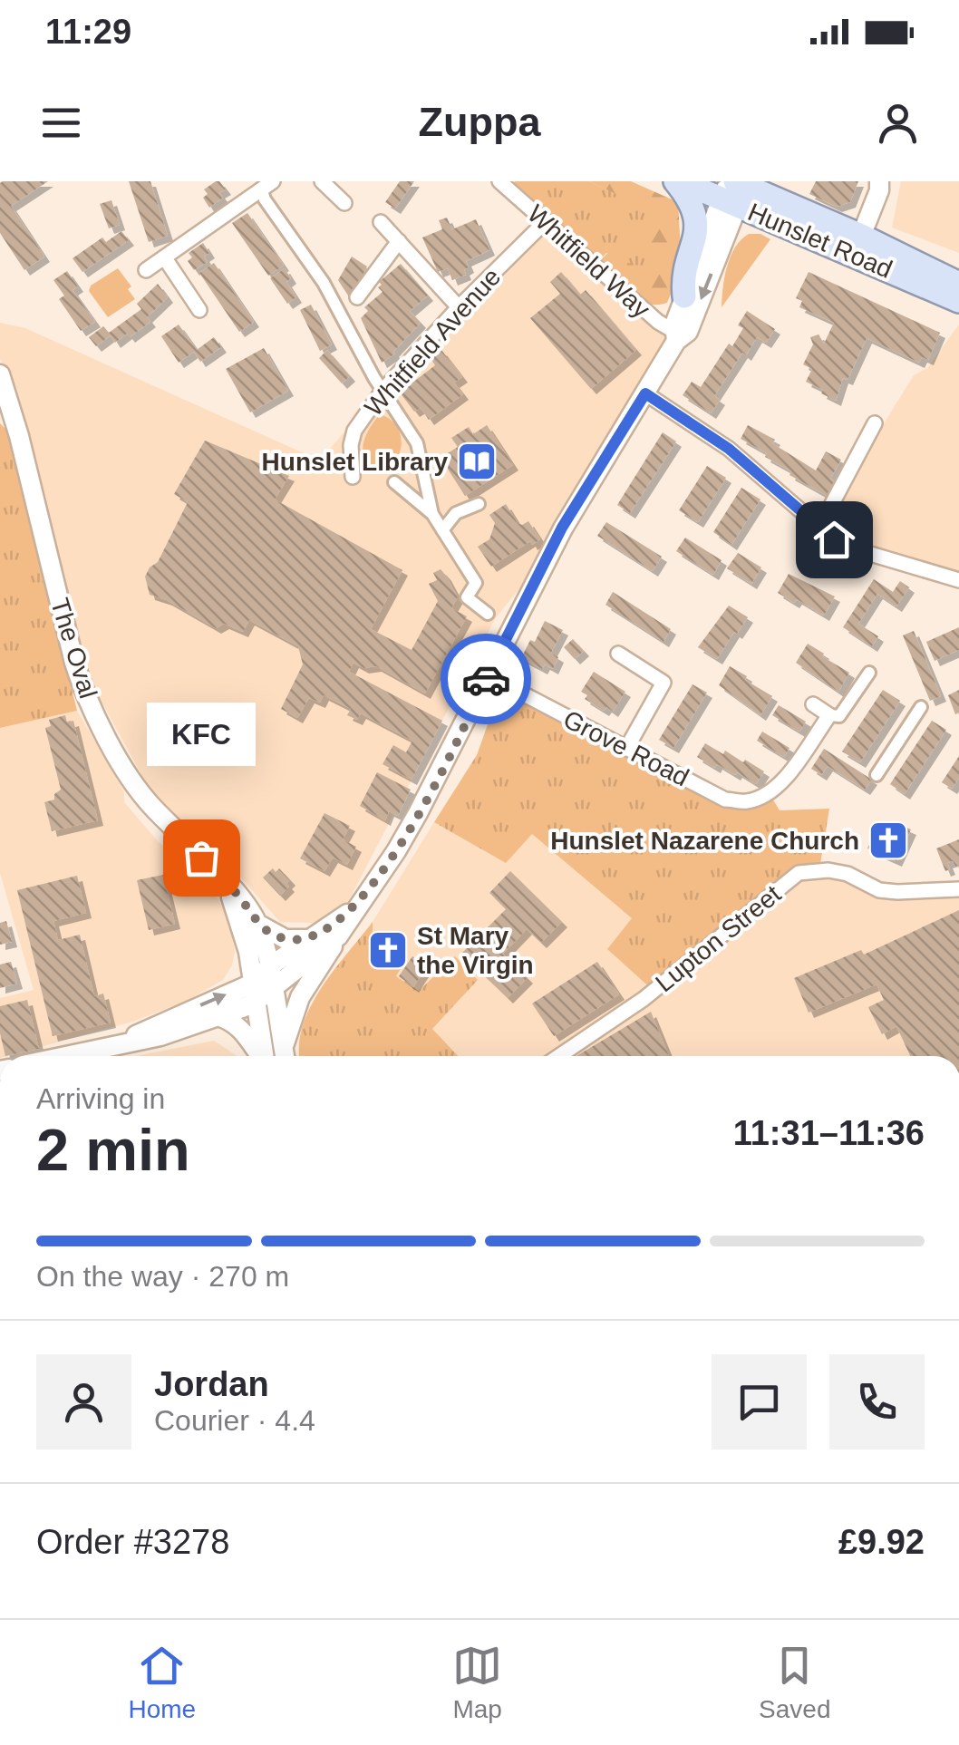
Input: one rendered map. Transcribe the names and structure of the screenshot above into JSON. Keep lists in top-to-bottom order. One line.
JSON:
{"streets":{"main road":["Hunslet Road"],"street":["Whitfield Way","Whitfield Avenue","The Oval","Grove Road","Lupton Street"]},"crossings":[["Whitfield Way","Whitfield Avenue"]],"places":{"library":["Hunslet Library"],"church":["Hunslet Nazarene Church","St Mary the Virgin"],"other":["KFC"]},"page":{"status":"11:29","header":"Zuppa","bubble":"KFC","heading":["2 min","Arriving in","11:31–11:36"],"panel":["Jordan","Courier · 4.4","Order #3278","£9.92"],"bar":"On the way · 270 m","tabs":["Home","Map","Saved"]}}
